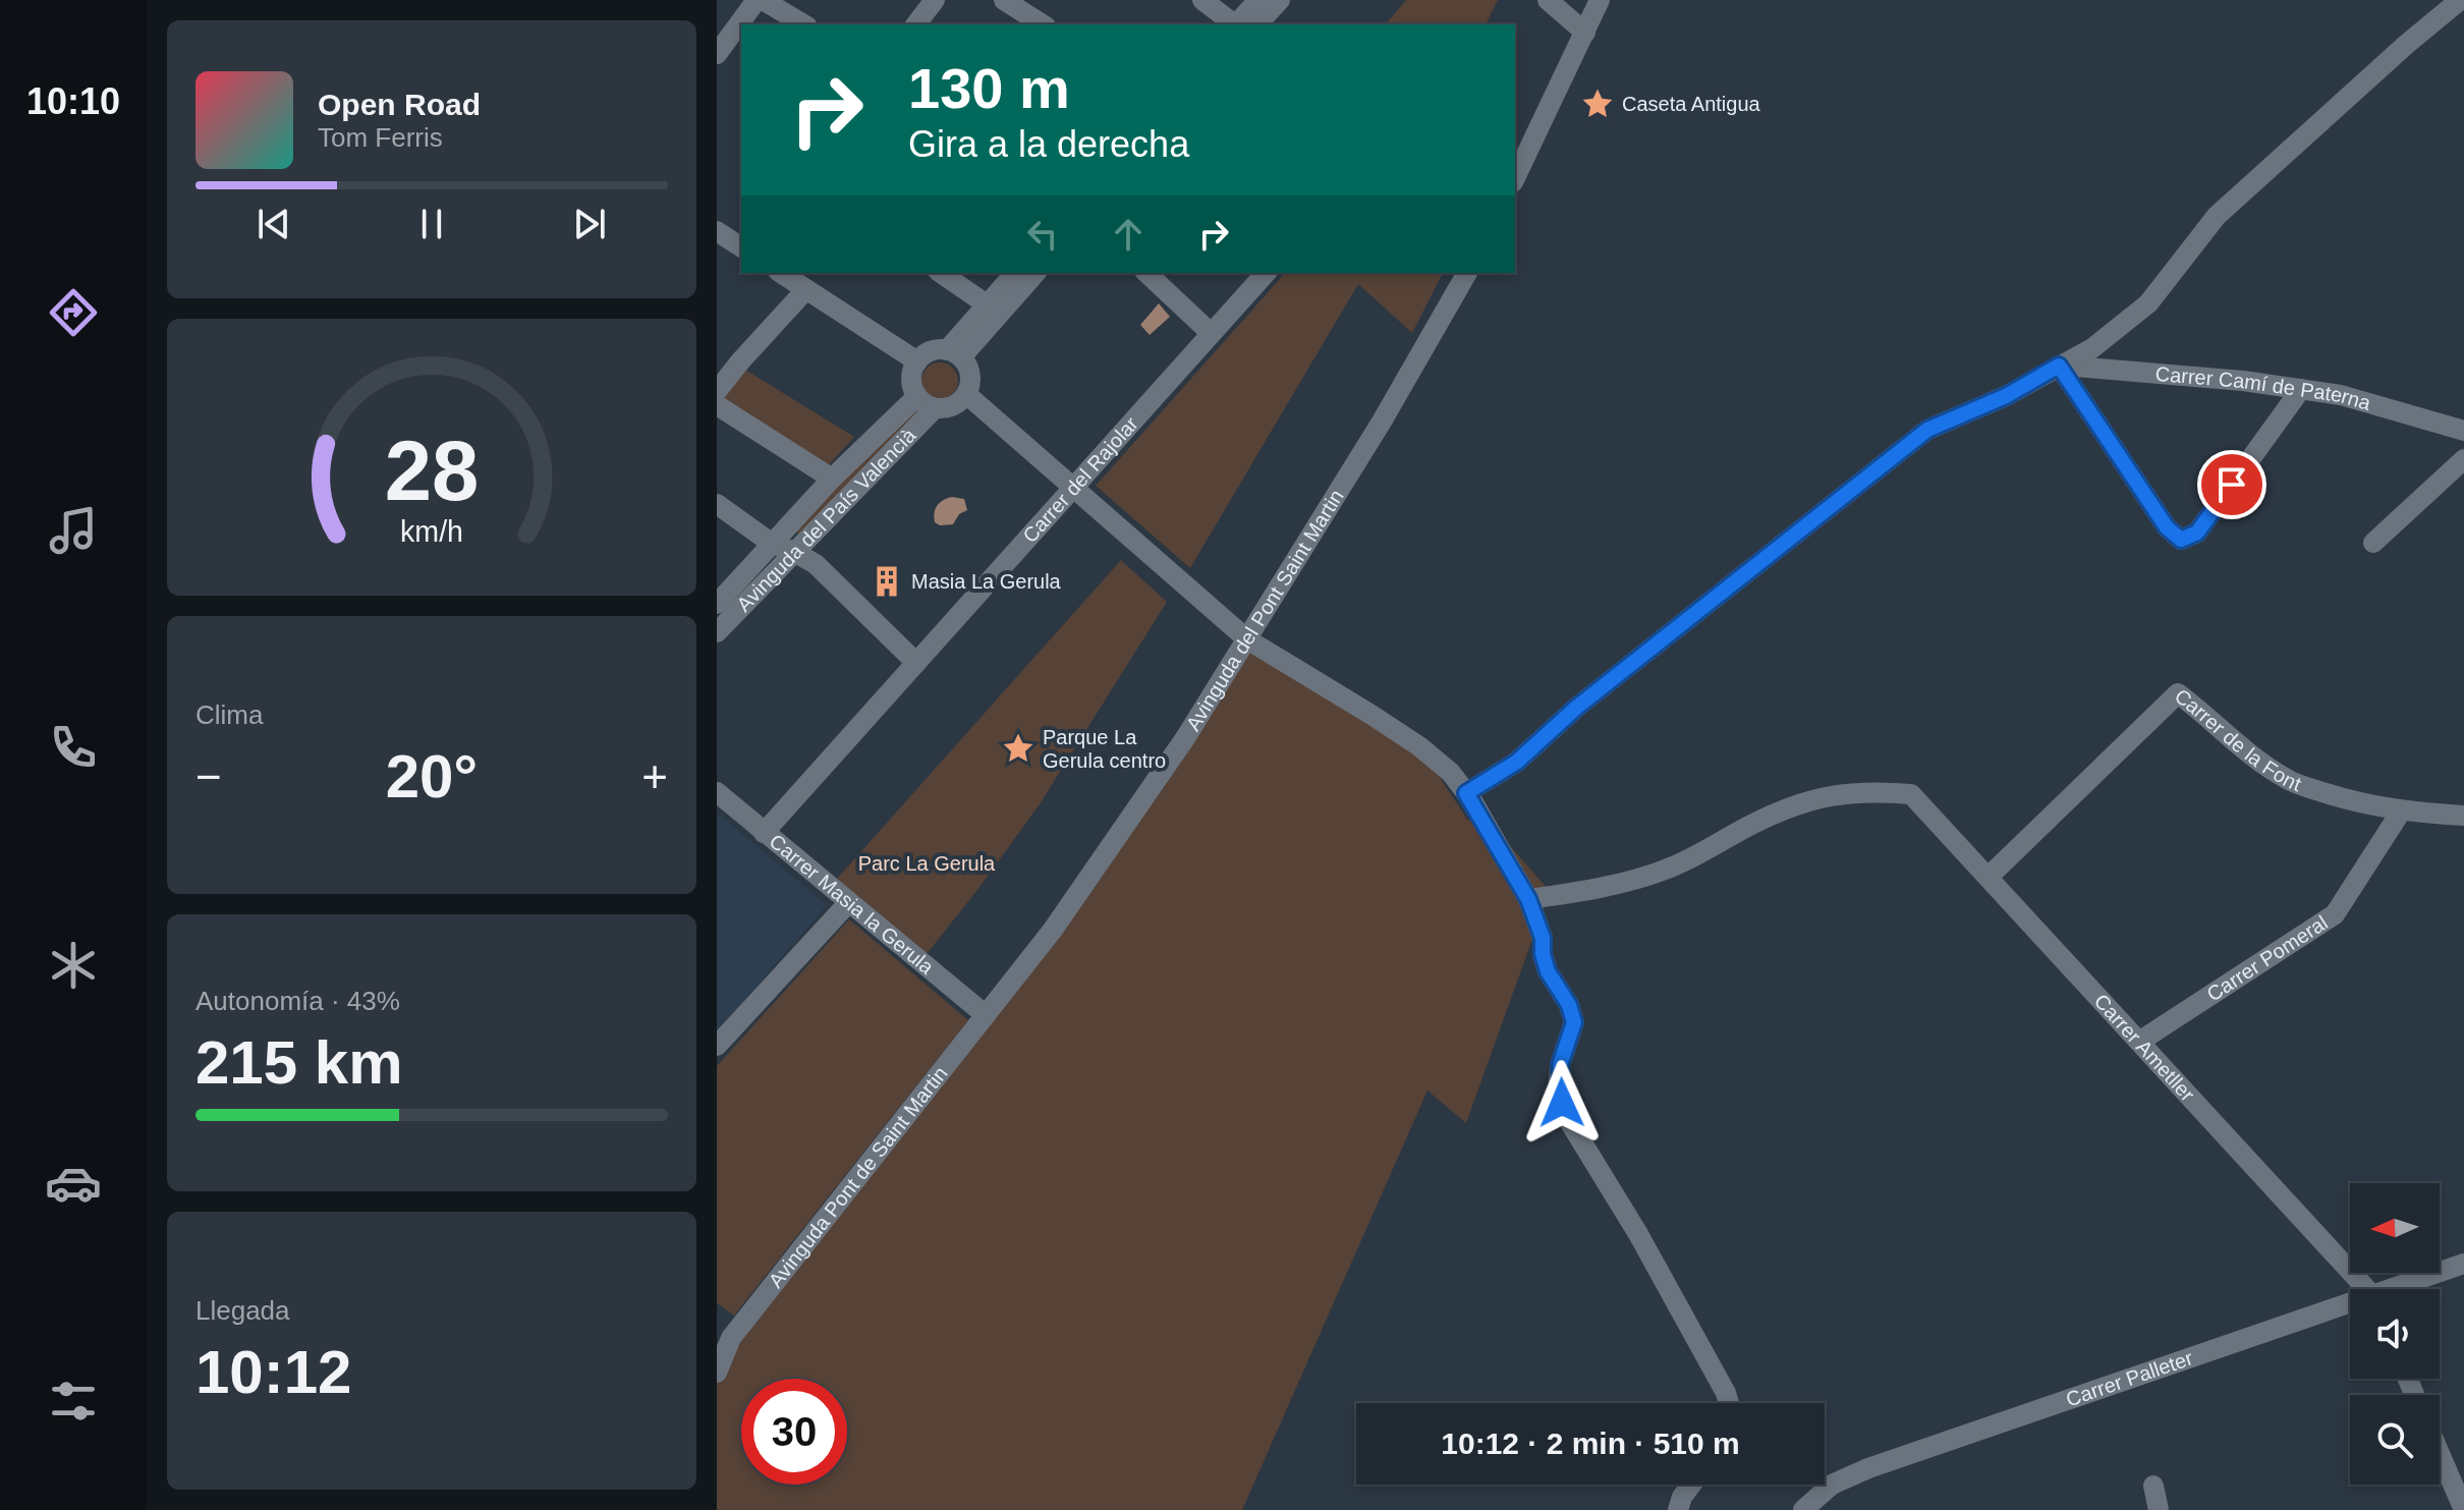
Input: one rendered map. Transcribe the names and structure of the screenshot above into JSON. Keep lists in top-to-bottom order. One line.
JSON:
{"streets":{"street":["Carrer Camí de Paterna","Carrer del Rajolar","Avinguda del País Valencià","Avinguda del Pont Saint Martin","Carrer de la Font","Carrer Masia la Gerula","Carrer Pomeral","Carrer Ametller","Avinguda Pont de Saint Martin","Carrer Palleter"]},"crossings":[["Carrer del Rajolar","Carrer Masia la Gerula"],["Avinguda del Pont Saint Martin","Carrer Masia la Gerula"],["Avinguda del Pont Saint Martin","Avinguda Pont de Saint Martin"],["Carrer de la Font","Carrer Pomeral"],["Carrer de la Font","Carrer Ametller"],["Carrer Masia la Gerula","Avinguda Pont de Saint Martin"],["Carrer Pomeral","Carrer Ametller"]],"parks":["Parc La Gerula"],"places":{"place":["Caseta Antigua","Parque La Gerula centro"],"building":["Masia La Gerula"]},"north":"left","page":{"tabs":"10:10","turn":["130 m","Gira a la derecha"],"song":["Open Road","Tom Ferris"],"tile":["Clima",["Autonomía · 43%","215 km"],["Llegada","10:12"]],"heat":["−","20°","+"],"limit":"30","trip":"10:12 · 2 min · 510 m","gauge":["28","km/h"]}}
